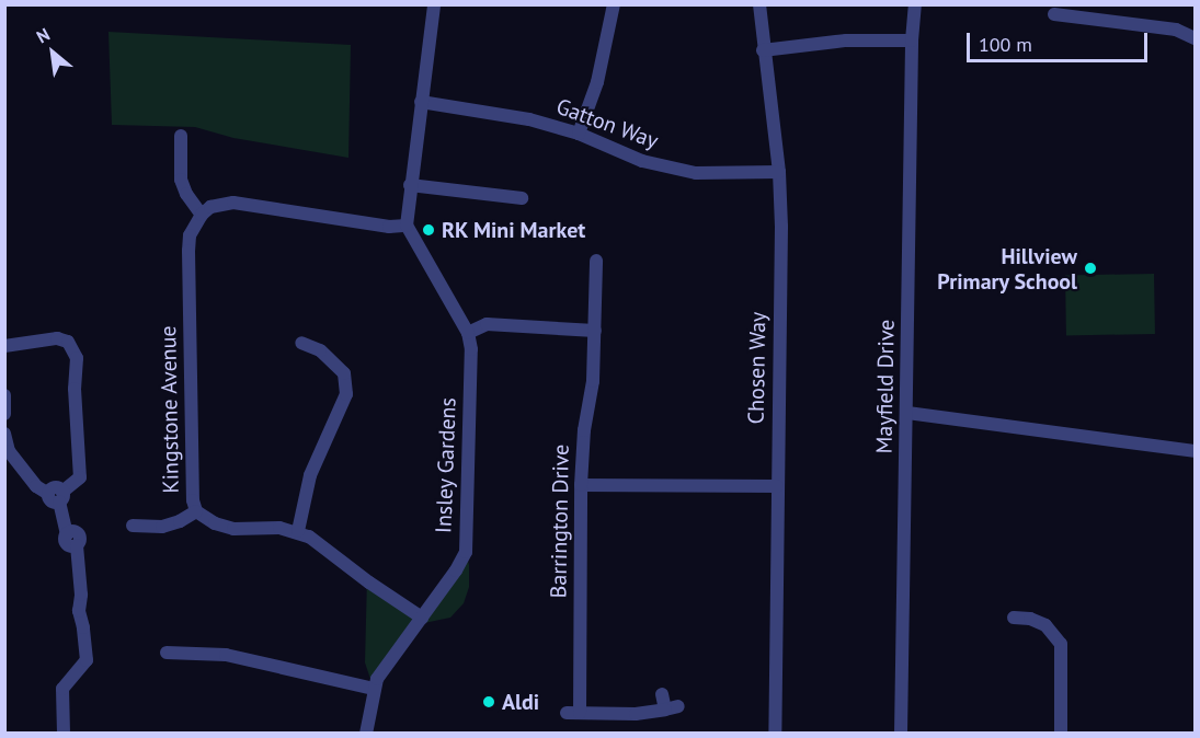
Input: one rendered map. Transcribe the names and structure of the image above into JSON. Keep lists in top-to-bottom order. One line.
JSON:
{"streets":{"street":["Gatton Way","Chosen Way","Mayfield Drive","Kingstone Avenue","Insley Gardens","Barrington Drive"]},"crossings":[["Gatton Way","Chosen Way"],["Kingstone Avenue","Insley Gardens"]],"places":["RK Mini Market","Hillview Primary School","Aldi"],"scale_bar":"100 m","north":"top left"}
